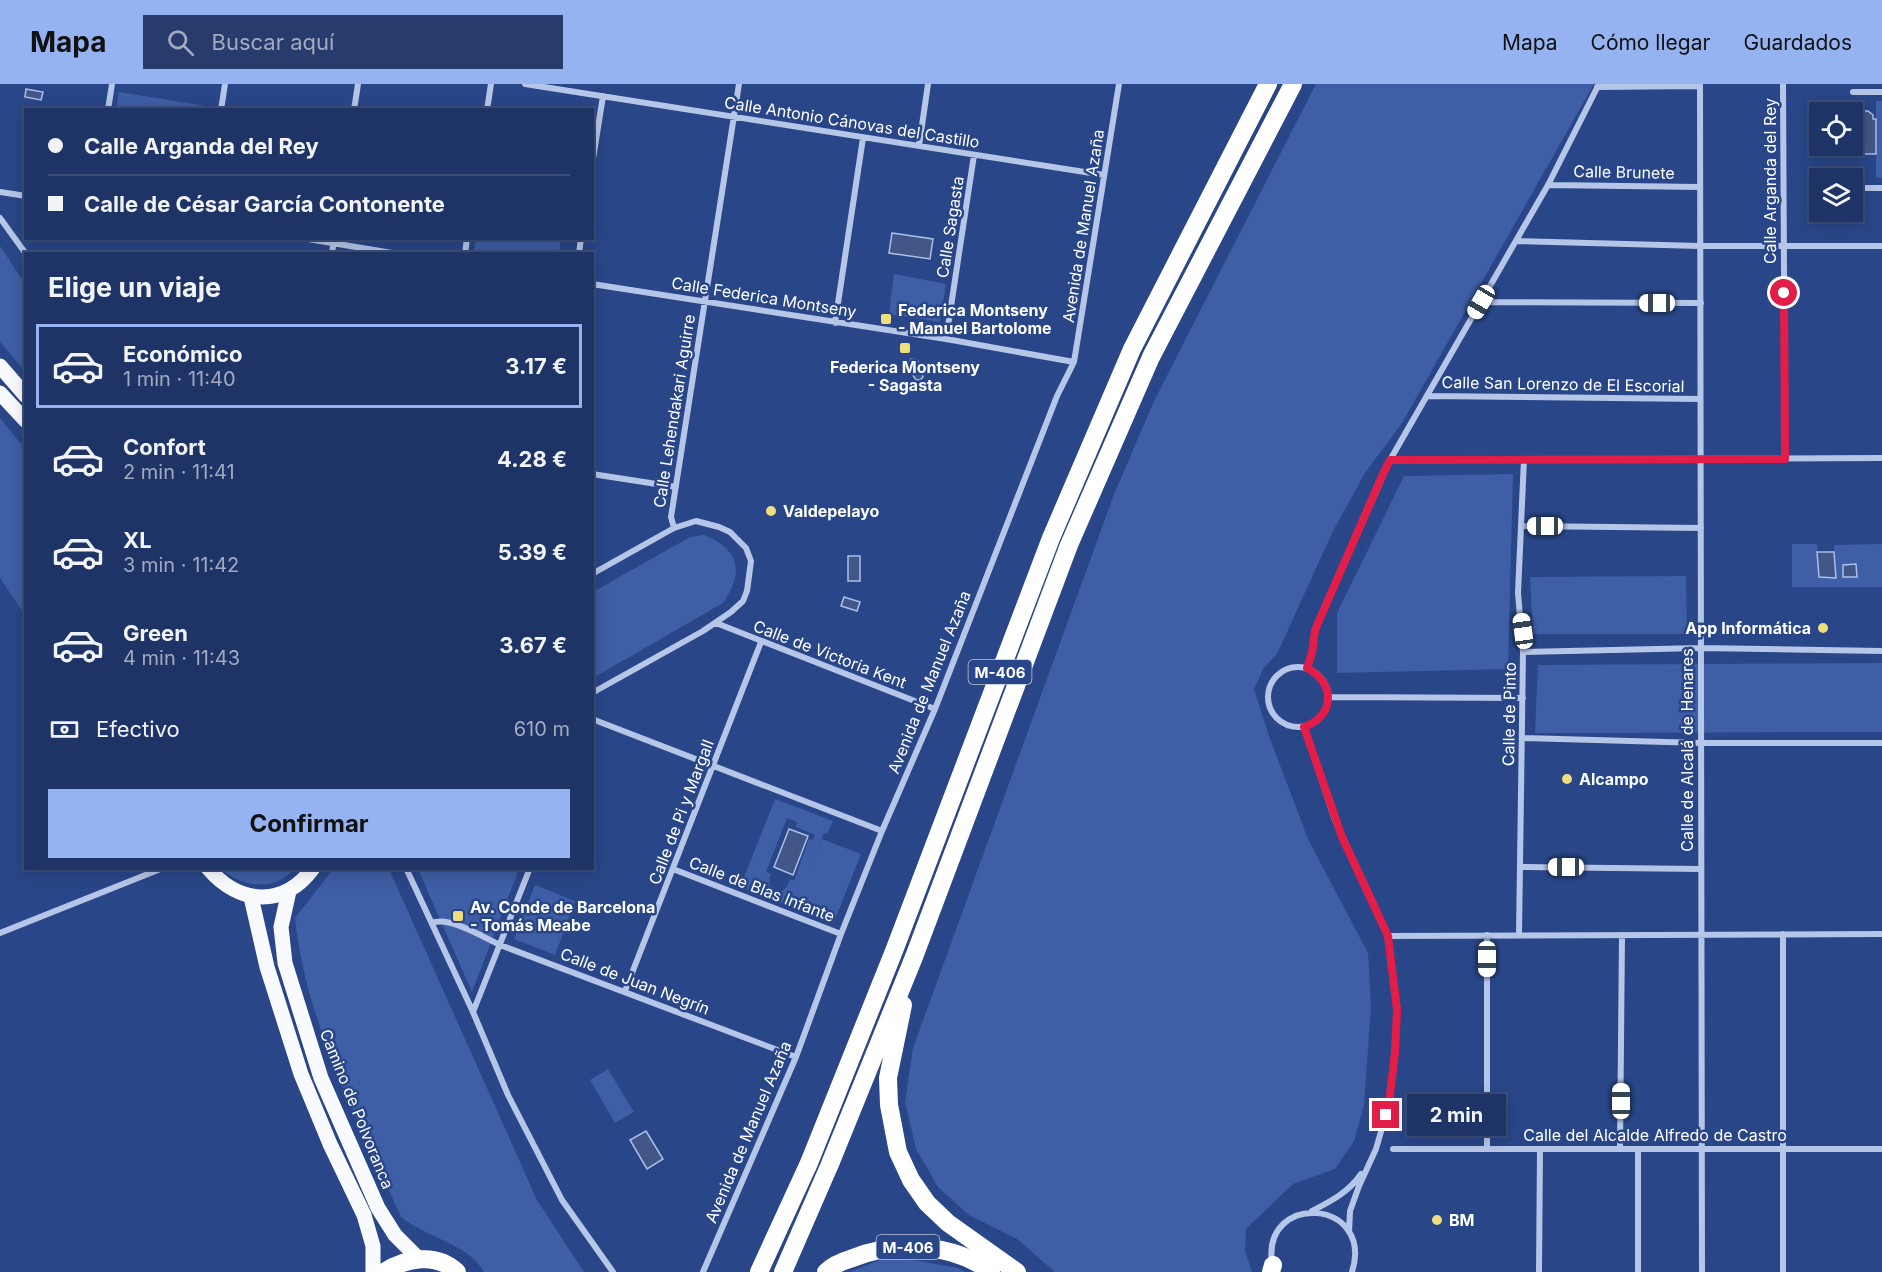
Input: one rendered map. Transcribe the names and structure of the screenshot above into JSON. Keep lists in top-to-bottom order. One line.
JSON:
{"streets":{"highway":["M-406"],"main road":["Camino de Polvoranca"],"street":["Calle Antonio Cánovas del Castillo","Calle Brunete","Calle Arganda del Rey","Avenida de Manuel Azaña","Calle Sagasta","Calle Federica Montseny","Calle San Lorenzo de El Escorial","Calle Lehendakari Aguirre","Calle de Victoria Kent","Calle de Pinto","Calle de Alcalá de Henares","Calle de Pi y Margall","Calle de Blas Infante","Calle de Juan Negrín","Calle del Alcalde Alfredo de Castro"]},"crossings":[["Calle Antonio Cánovas del Castillo","Avenida de Manuel Azaña"],["Calle Antonio Cánovas del Castillo","Calle Sagasta"],["Calle Antonio Cánovas del Castillo","Calle Lehendakari Aguirre"],["Calle Brunete","Calle de Alcalá de Henares"],["Avenida de Manuel Azaña","Calle Federica Montseny"],["Avenida de Manuel Azaña","Calle de Victoria Kent"],["Avenida de Manuel Azaña","Calle de Blas Infante"],["Avenida de Manuel Azaña","Calle de Juan Negrín"],["Calle Sagasta","Calle Federica Montseny"],["Calle Federica Montseny","Calle Lehendakari Aguirre"],["Calle San Lorenzo de El Escorial","Calle de Alcalá de Henares"],["Calle de Victoria Kent","Calle de Pi y Margall"],["Calle de Alcalá de Henares","Calle del Alcalde Alfredo de Castro"],["Calle de Pi y Margall","Calle de Blas Infante"],["Calle de Pi y Margall","Calle de Juan Negrín"]],"places":{"transit":["Federica Montseny - Manuel Bartolome","Federica Montseny - Sagasta","Av. Conde de Barcelona - Tomás Meabe"],"other":["Valdepelayo","App Informática","Alcampo","BM"]},"page":{"header":"Mapa","search":"Buscar aquí","nav":["Mapa","Cómo llegar","Guardados"],"banner":["Calle Arganda del Rey","Calle de César García Contonente"],"heading":"Elige un viaje","list":[{"name":"Económico","note":"1 min · 11:40","value":"3.17 €"},{"name":"Confort","note":"2 min · 11:41","value":"4.28 €"},{"name":"XL","note":"3 min · 11:42","value":"5.39 €"},{"name":"Green","note":"4 min · 11:43","value":"3.67 €"}],"pay":["Efectivo","610 m"],"buttons":"Confirmar","bubble":"2 min"}}
